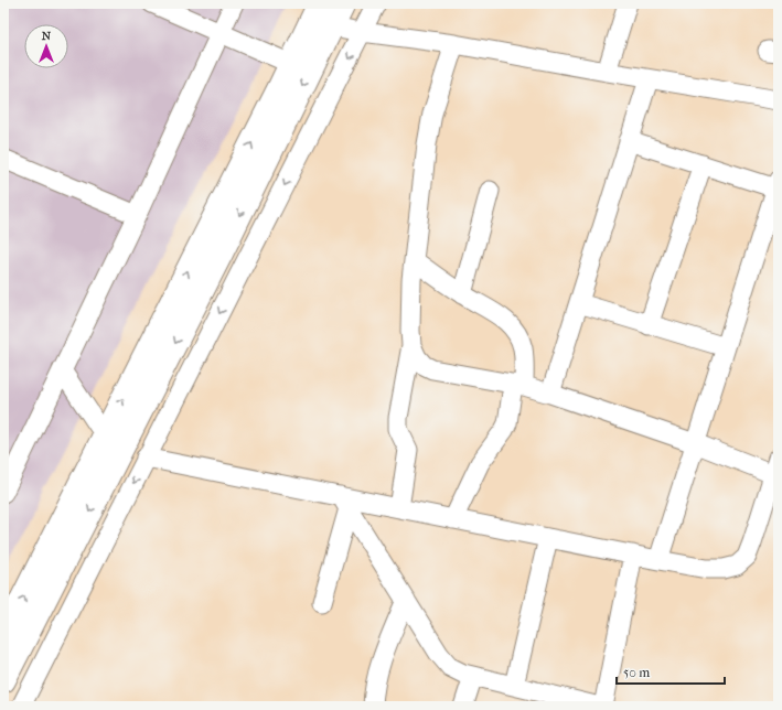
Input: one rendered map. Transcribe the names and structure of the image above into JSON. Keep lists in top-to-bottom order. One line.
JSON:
{"scale_bar":"50 m","north":"top"}
